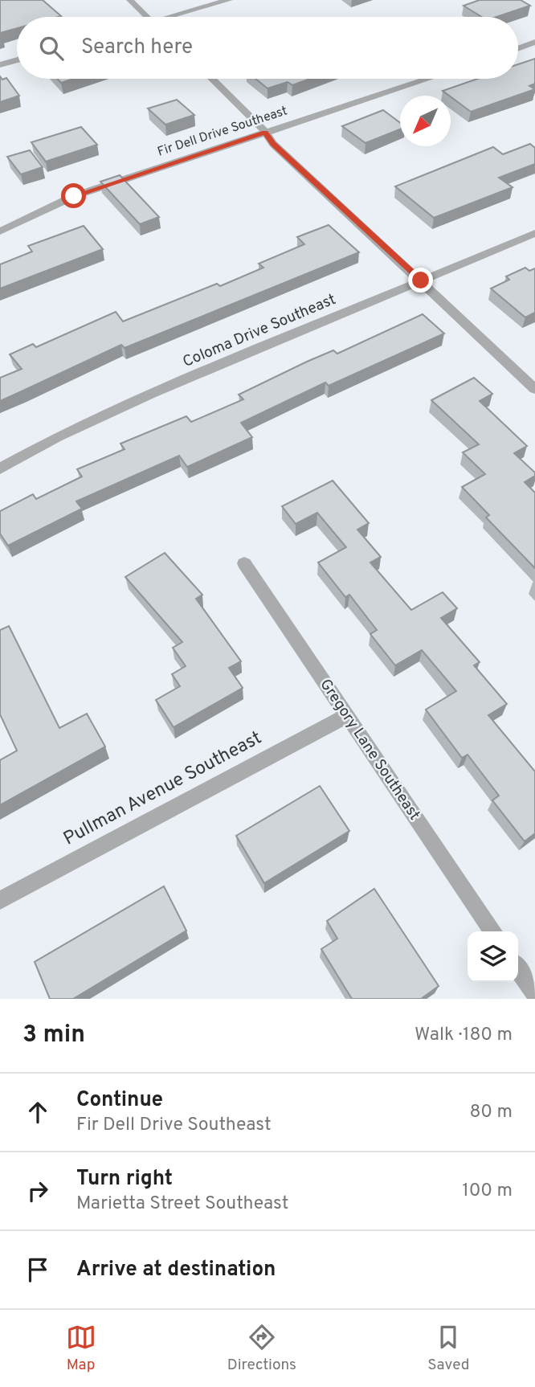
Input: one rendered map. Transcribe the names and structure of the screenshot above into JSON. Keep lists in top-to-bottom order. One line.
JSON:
{"streets":{"street":["Fir Dell Drive Southeast","Coloma Drive Southeast","Gregory Lane Southeast","Pullman Avenue Southeast"]},"crossings":[["Gregory Lane Southeast","Pullman Avenue Southeast"]],"north":"bottom left","page":{"search":"Search here","heading":["3 min","Walk · 180 m"],"list":[["Continue","Fir Dell Drive Southeast","80 m"],["Turn right","Marietta Street Southeast","100 m"],"Arrive at destination"],"nav":["Map","Directions","Saved"]}}
